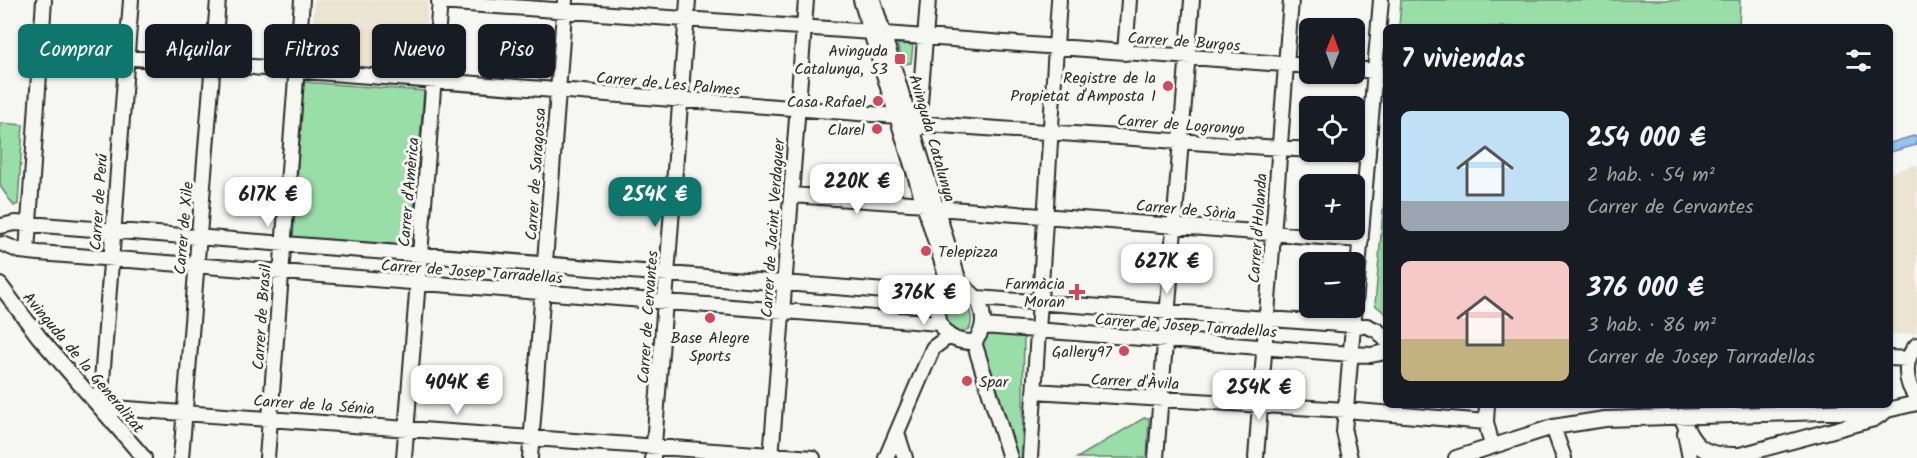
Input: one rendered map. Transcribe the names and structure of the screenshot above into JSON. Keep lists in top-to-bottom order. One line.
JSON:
{"streets":{"street":["Carrer de Burgos","Carrer de Les Palmes","Carrer de Logronyo","Avinguda Catalunya","Carrer de Saragossa","Carrer d'Amèrica","Carrer de Perú","Carrer de Sòria","Carrer de Xile","Carrer de Jacint Verdaguer","Carrer d'Holanda","Carrer de Josep Tarradellas","Carrer de Brasil","Carrer de Cervantes","Avinguda de la Generalitat","Carrer d'Àvila","Carrer de la Sénia"]},"crossings":[["Carrer de Burgos","Avinguda Catalunya"],["Carrer de Burgos","Carrer de Saragossa"],["Carrer de Burgos","Carrer d'Amèrica"],["Carrer de Burgos","Carrer de Jacint Verdaguer"],["Carrer de Burgos","Carrer d'Holanda"],["Carrer de Burgos","Carrer de Cervantes"],["Carrer de Les Palmes","Carrer de Saragossa"],["Carrer de Les Palmes","Carrer d'Amèrica"],["Carrer de Les Palmes","Carrer de Jacint Verdaguer"],["Carrer de Les Palmes","Carrer de Cervantes"],["Carrer de Logronyo","Carrer d'Holanda"],["Avinguda Catalunya","Carrer de Sòria"],["Carrer de Saragossa","Carrer de Josep Tarradellas"],["Carrer de Saragossa","Carrer de la Sénia"],["Carrer d'Amèrica","Carrer de Josep Tarradellas"],["Carrer d'Amèrica","Carrer de la Sénia"],["Carrer de Perú","Carrer de Josep Tarradellas"],["Carrer de Perú","Avinguda de la Generalitat"],["Carrer de Perú","Carrer de la Sénia"],["Carrer de Sòria","Carrer de Jacint Verdaguer"],["Carrer de Sòria","Carrer d'Holanda"],["Carrer de Xile","Carrer de Josep Tarradellas"],["Carrer de Xile","Carrer de la Sénia"],["Carrer de Jacint Verdaguer","Carrer de Josep Tarradellas"],["Carrer de Jacint Verdaguer","Carrer de la Sénia"],["Carrer d'Holanda","Carrer de Josep Tarradellas"],["Carrer d'Holanda","Carrer d'Àvila"],["Carrer de Josep Tarradellas","Carrer de Brasil"],["Carrer de Josep Tarradellas","Carrer de Cervantes"],["Carrer de Brasil","Carrer de la Sénia"],["Carrer de Cervantes","Carrer de la Sénia"],["Avinguda de la Generalitat","Carrer de la Sénia"]],"places":{"transit":["Avinguda Catalunya, 53"],"other":["Registre de la Propietat d'Amposta 1","Casa Rafael","Clarel","Telepizza","Base Alegre Sports","Gallery97","Spar"],"health":["Farmàcia Moran"]},"north":"top","page":{"map_buttons":["+","−"],"chip":["Comprar","Alquilar","Filtros","Nuevo","Piso"],"heading":"7 viviendas","list":[{"name":"254 000 €","note":"2 hab. · 54 m² · Carrer de Cervantes"},{"name":"376 000 €","note":"3 hab. · 86 m² · Carrer de Josep Tarradellas"}],"price":["220K €","617K €","254K €","627K €","376K €","404K €","254K €"]}}
